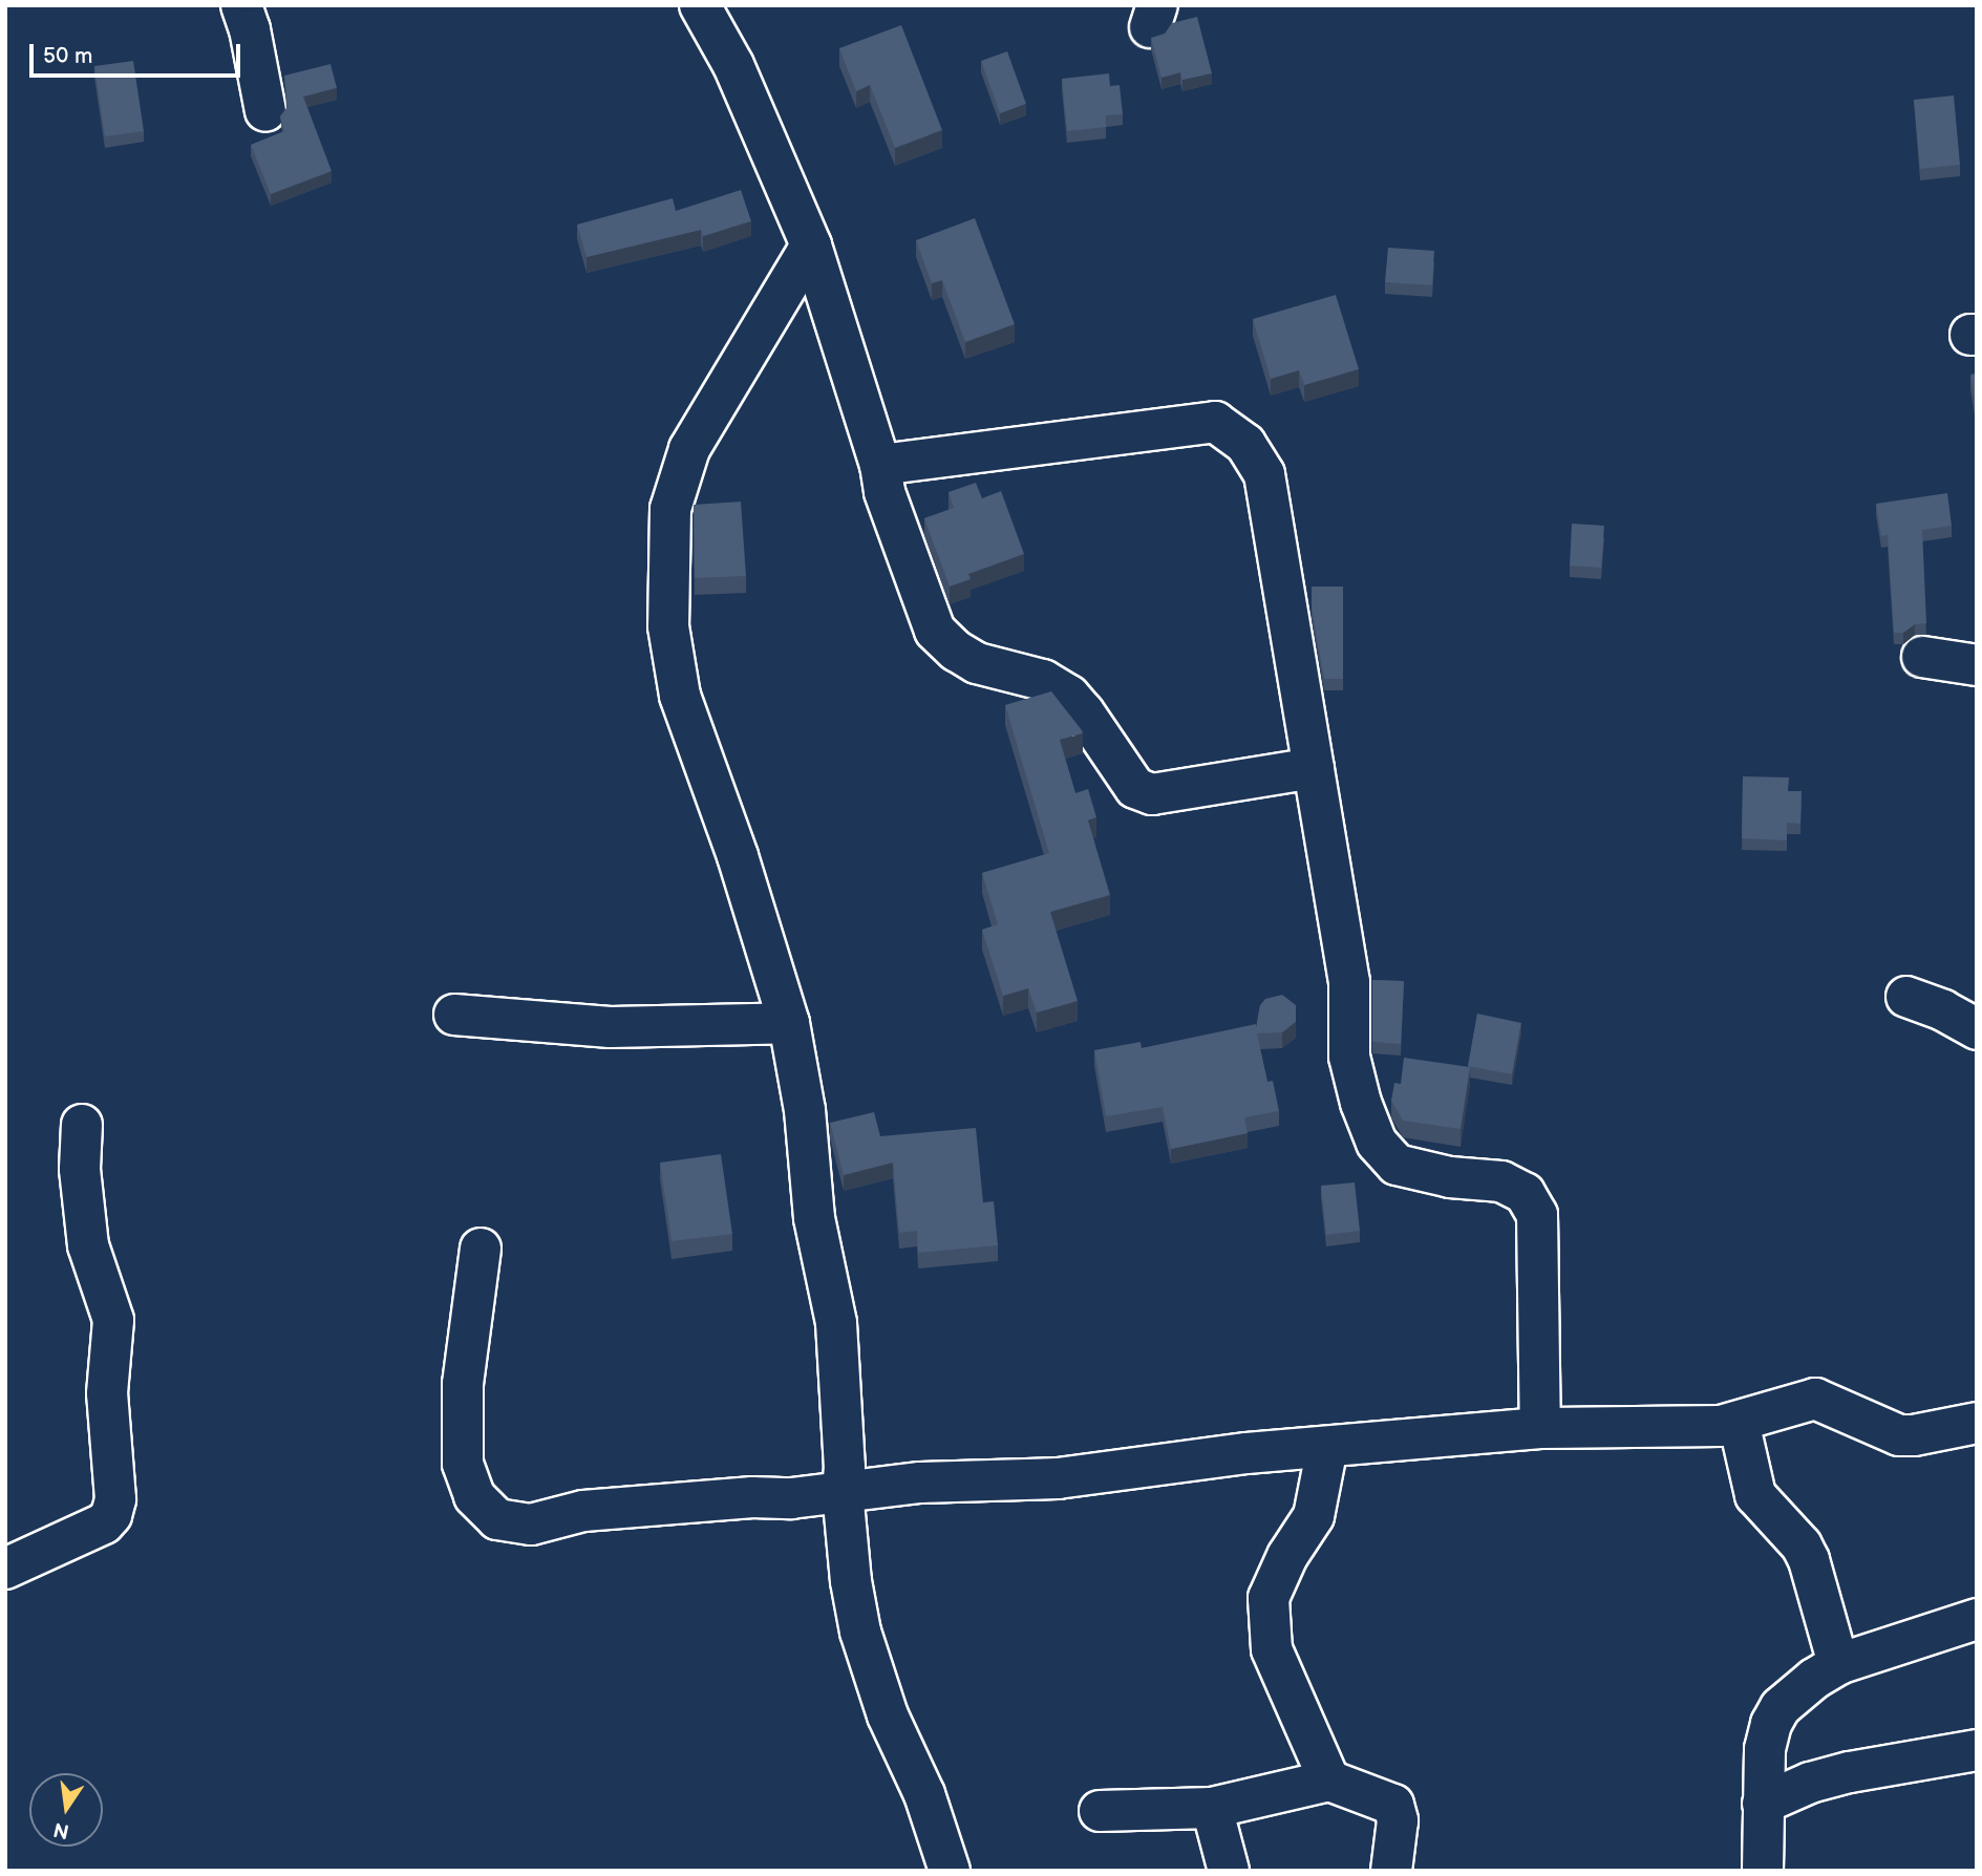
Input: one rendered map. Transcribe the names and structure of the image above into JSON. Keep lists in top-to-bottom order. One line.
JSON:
{"scale_bar":"50 m","north":"bottom"}
